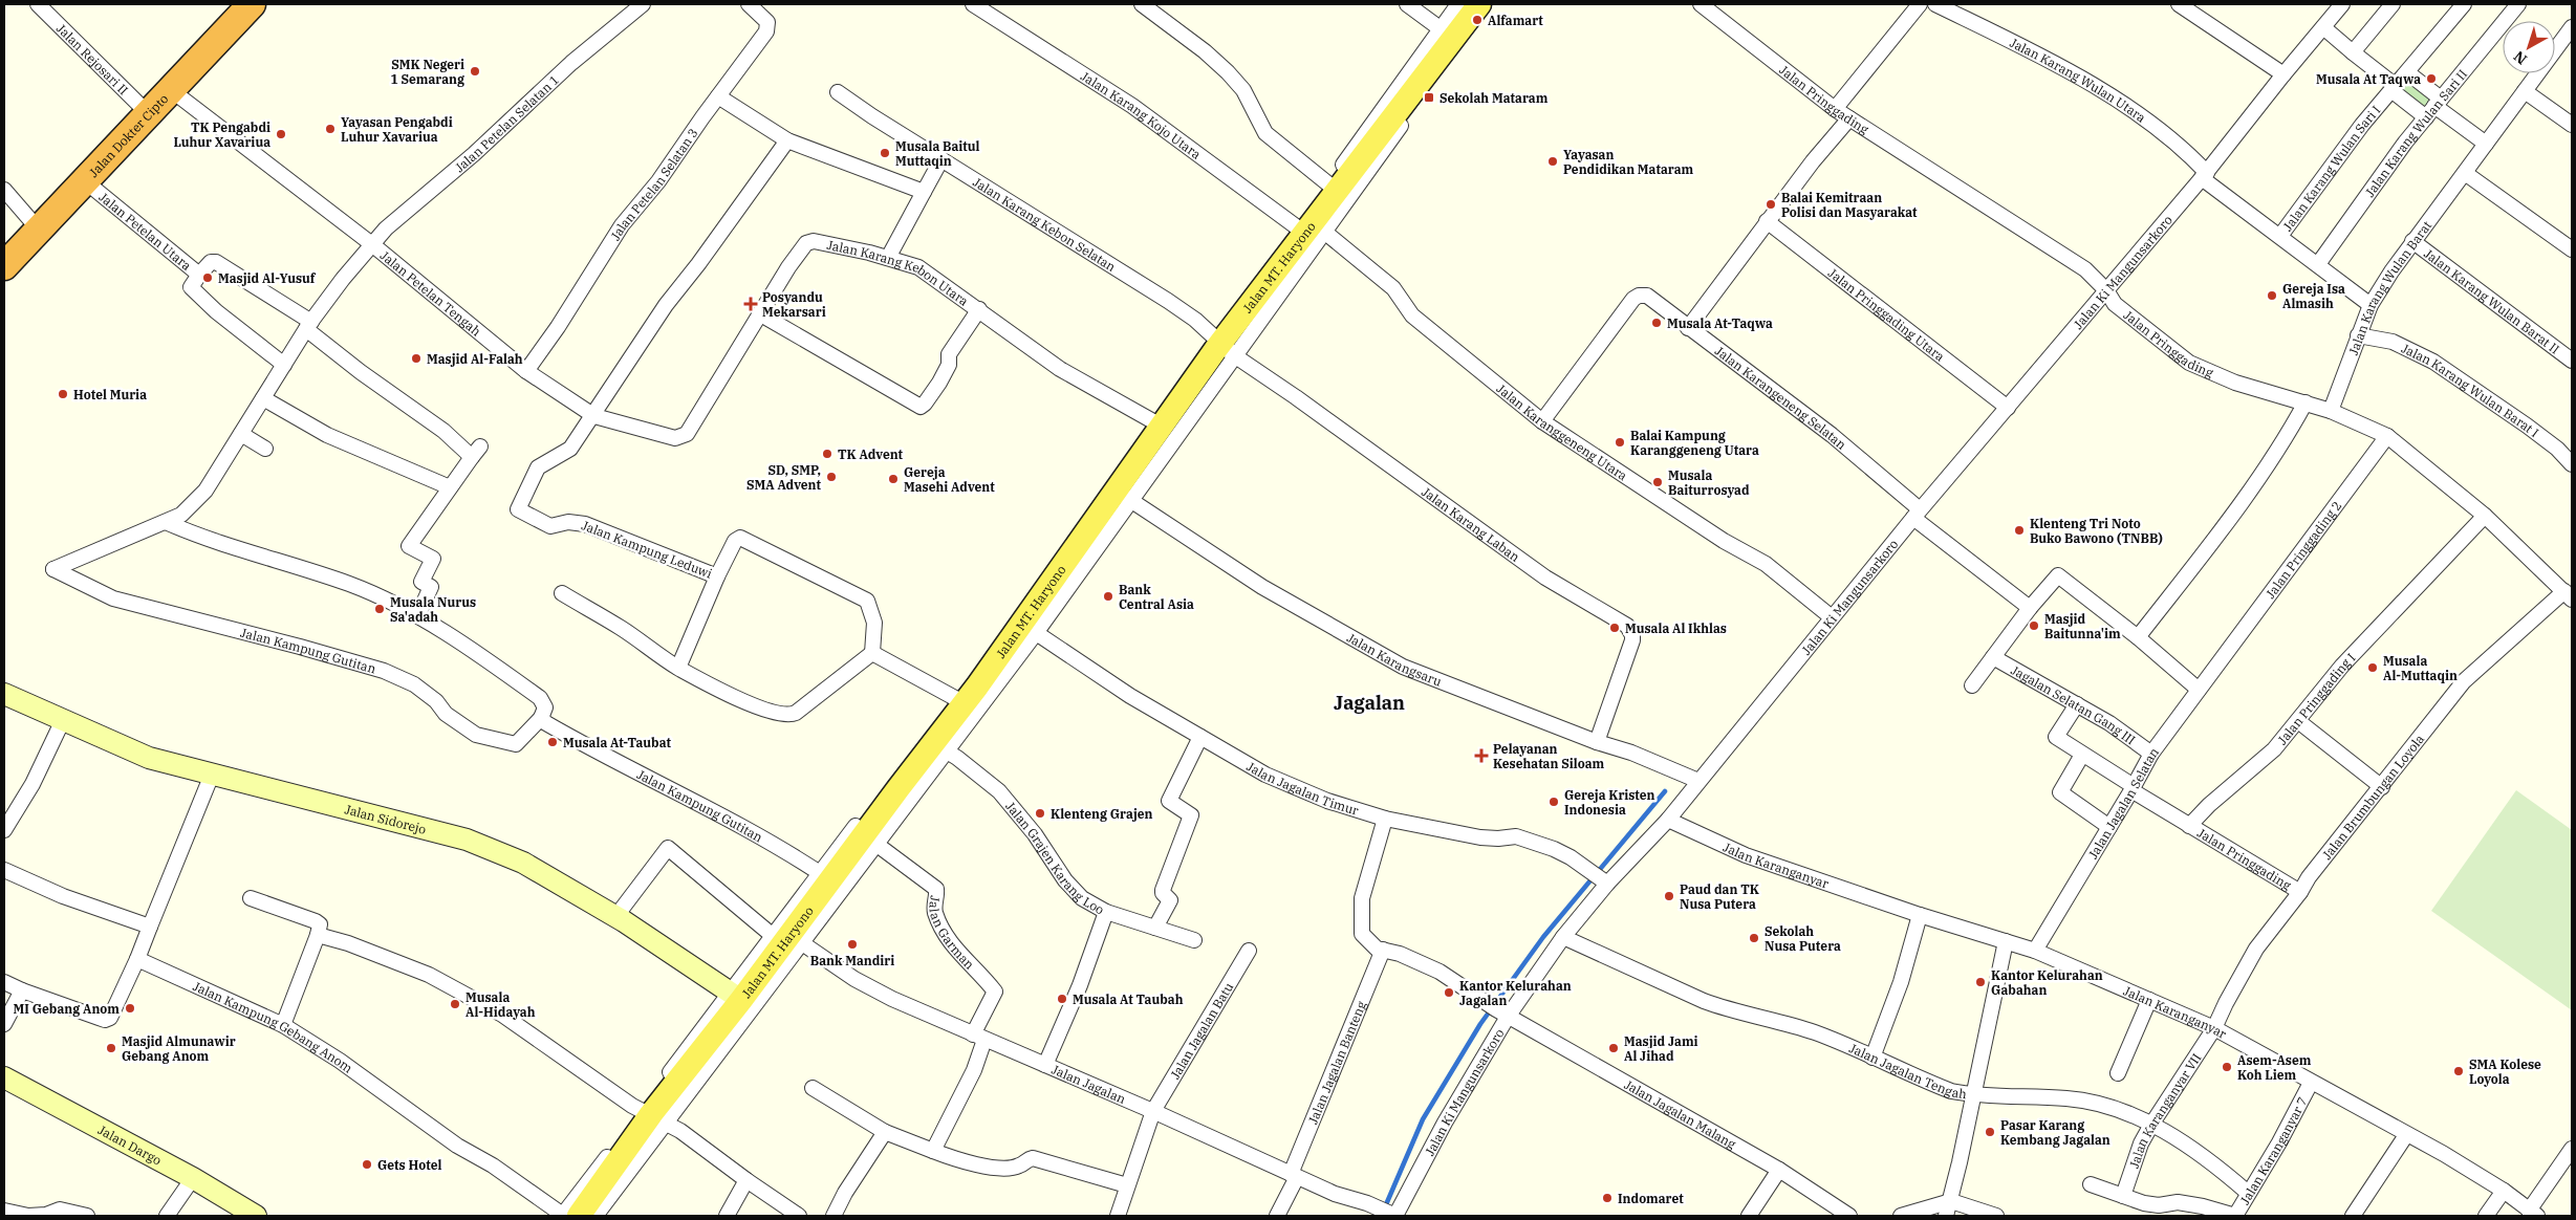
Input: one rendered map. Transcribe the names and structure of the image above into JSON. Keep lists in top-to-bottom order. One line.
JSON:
{"streets":{"highway":["Jalan Dokter Cipto"],"main road":["Jalan MT. Haryono"],"street":["Jalan Rejosari II","Jalan Karang Wulan Utara","Jalan Pringgading","Jalan Karang Kojo Utara","Jalan Petelan Selatan 1","Jalan Karang Wulan Sari II","Jalan Karang Wulan Sari I","Jalan Petelan Selatan 3","Jalan Karang Kebon Selatan","Jalan Petelan Utara","Jalan Ki Mangunsarkoro","Jalan Karang Kebon Utara","Jalan Karang Wulan Barat","Jalan Petelan Tengah","Jalan Karang Wulan Barat II","Jalan Pringgading Utara","Jalan Karang Wulan Barat I","Jalan Karangeneng Selatan","Jalan Karanggeneng Utara","Jalan Karang Laban","Jalan Kampung Leduwi","Jalan Pringgading 2","Jalan Kampung Gutitan","Jalan Karangsaru","Jalan Pringgading I","Jagalan Selatan Gang III","Jalan Jagalan Timur","Jalan Brumbungan Loyola","Jalan Jagalan Selatan","Jalan Sidorejo","Jalan Grajen Karang Loo","Jalan Karanganyar","Jalan Garman","Jalan Kampung Gebang Anom","Jalan Jagalan Batu","Jalan Jagalan Banteng","Jalan Jagalan Tengah","Jalan Jagalan","Jalan Karanganyar VII","Jalan Jagalan Malang","Jalan Dargo","Jalan Karanganyar 7"]},"crossings":[["Jalan Rejosari II","Jalan Dokter Cipto"],["Jalan Karang Wulan Utara","Jalan Karang Wulan Sari I"],["Jalan Karang Wulan Utara","Jalan Ki Mangunsarkoro"],["Jalan Pringgading","Jalan Ki Mangunsarkoro"],["Jalan Pringgading","Jalan Karang Wulan Barat"],["Jalan Pringgading","Jalan Pringgading 2"],["Jalan Pringgading","Jalan Pringgading I"],["Jalan Pringgading","Jalan Brumbungan Loyola"],["Jalan Karang Kojo Utara","Jalan MT. Haryono"],["Jalan Karang Kojo Utara","Jalan Karanggeneng Utara"],["Jalan Petelan Selatan 1","Jalan Petelan Utara"],["Jalan Petelan Selatan 1","Jalan Petelan Tengah"],["Jalan Petelan Selatan 1","Jalan Kampung Gutitan"],["Jalan Dokter Cipto","Jalan Petelan Utara"],["Jalan Dokter Cipto","Jalan Petelan Tengah"],["Jalan Petelan Selatan 3","Jalan Petelan Tengah"],["Jalan Karang Kebon Selatan","Jalan MT. Haryono"],["Jalan Karang Kebon Selatan","Jalan Karang Laban"],["Jalan MT. Haryono","Jalan Karang Kebon Utara"],["Jalan MT. Haryono","Jalan Karanggeneng Utara"],["Jalan MT. Haryono","Jalan Karang Laban"],["Jalan MT. Haryono","Jalan Kampung Gutitan"],["Jalan MT. Haryono","Jalan Karangsaru"],["Jalan MT. Haryono","Jalan Jagalan Timur"],["Jalan MT. Haryono","Jalan Sidorejo"],["Jalan MT. Haryono","Jalan Grajen Karang Loo"],["Jalan MT. Haryono","Jalan Garman"],["Jalan MT. Haryono","Jalan Kampung Gebang Anom"],["Jalan MT. Haryono","Jalan Jagalan"],["Jalan Ki Mangunsarkoro","Jalan Pringgading Utara"],["Jalan Ki Mangunsarkoro","Jalan Karangeneng Selatan"],["Jalan Ki Mangunsarkoro","Jalan Karanggeneng Utara"],["Jalan Ki Mangunsarkoro","Jalan Karangsaru"],["Jalan Ki Mangunsarkoro","Jalan Jagalan Timur"],["Jalan Ki Mangunsarkoro","Jalan Karanganyar"],["Jalan Ki Mangunsarkoro","Jalan Jagalan Tengah"],["Jalan Ki Mangunsarkoro","Jalan Jagalan"],["Jalan Ki Mangunsarkoro","Jalan Jagalan Malang"],["Jalan Karang Kebon Utara","Jalan Petelan Tengah"],["Jalan Karang Kebon Utara","Jalan Kampung Leduwi"],["Jalan Karang Wulan Barat","Jalan Karang Wulan Barat II"],["Jalan Karang Wulan Barat","Jalan Karang Wulan Barat I"],["Jalan Petelan Tengah","Jalan Kampung Leduwi"],["Jalan Karangeneng Selatan","Jalan Karanggeneng Utara"],["Jalan Karang Laban","Jalan Karangsaru"],["Jalan Pringgading 2","Jalan Jagalan Selatan"],["Jagalan Selatan Gang III","Jalan Jagalan Selatan"],["Jalan Brumbungan Loyola","Jalan Karanganyar"],["Jalan Brumbungan Loyola","Jalan Karanganyar VII"],["Jalan Jagalan Selatan","Jalan Karanganyar"],["Jalan Sidorejo","Jalan Jagalan"],["Jalan Karanganyar","Jalan Karanganyar VII"],["Jalan Karanganyar","Jalan Karanganyar 7"],["Jalan Garman","Jalan Jagalan"],["Jalan Jagalan Batu","Jalan Jagalan"],["Jalan Jagalan Banteng","Jalan Jagalan"],["Jalan Jagalan Tengah","Jalan Karanganyar VII"],["Jalan Jagalan Tengah","Jalan Karanganyar 7"]],"districts":["Jagalan"],"places":{"other":["Alfamart","SMK Negeri 1 Semarang","Musala At Taqwa","Yayasan Pengabdi Luhur Xavariua","TK Pengabdi Luhur Xavariua","Musala Baitul Muttaqin","Yayasan Pendidikan Mataram","Balai Kemitraan Polisi dan Masyarakat","Masjid Al-Yusuf","Gereja Isa Almasih","Musala At-Taqwa","Masjid Al-Falah","Hotel Muria","Balai Kampung Karanggeneng Utara","TK Advent","SD, SMP, SMA Advent","Gereja Masehi Advent","Musala Baiturrosyad","Klenteng Tri Noto Buko Bawono (TNBB)","Bank Central Asia","Musala Nurus Sa'adah","Masjid Baitunna'im","Musala Al Ikhlas","Musala Al-Muttaqin","Musala At-Taubat","Gereja Kristen Indonesia","Klenteng Grajen","Paud dan TK Nusa Putera","Sekolah Nusa Putera","Bank Mandiri","Kantor Kelurahan Gabahan","Kantor Kelurahan Jagalan","Musala At Taubah","Musala Al-Hidayah","MI Gebang Anom","Masjid Almunawir Gebang Anom","Masjid Jami Al Jihad","Asem-Asem Koh Liem","SMA Kolese Loyola","Pasar Karang Kembang Jagalan","Gets Hotel","Indomaret"],"transit":["Sekolah Mataram"],"health":["Posyandu Mekarsari","Pelayanan Kesehatan Siloam"]},"north":"bottom left"}
